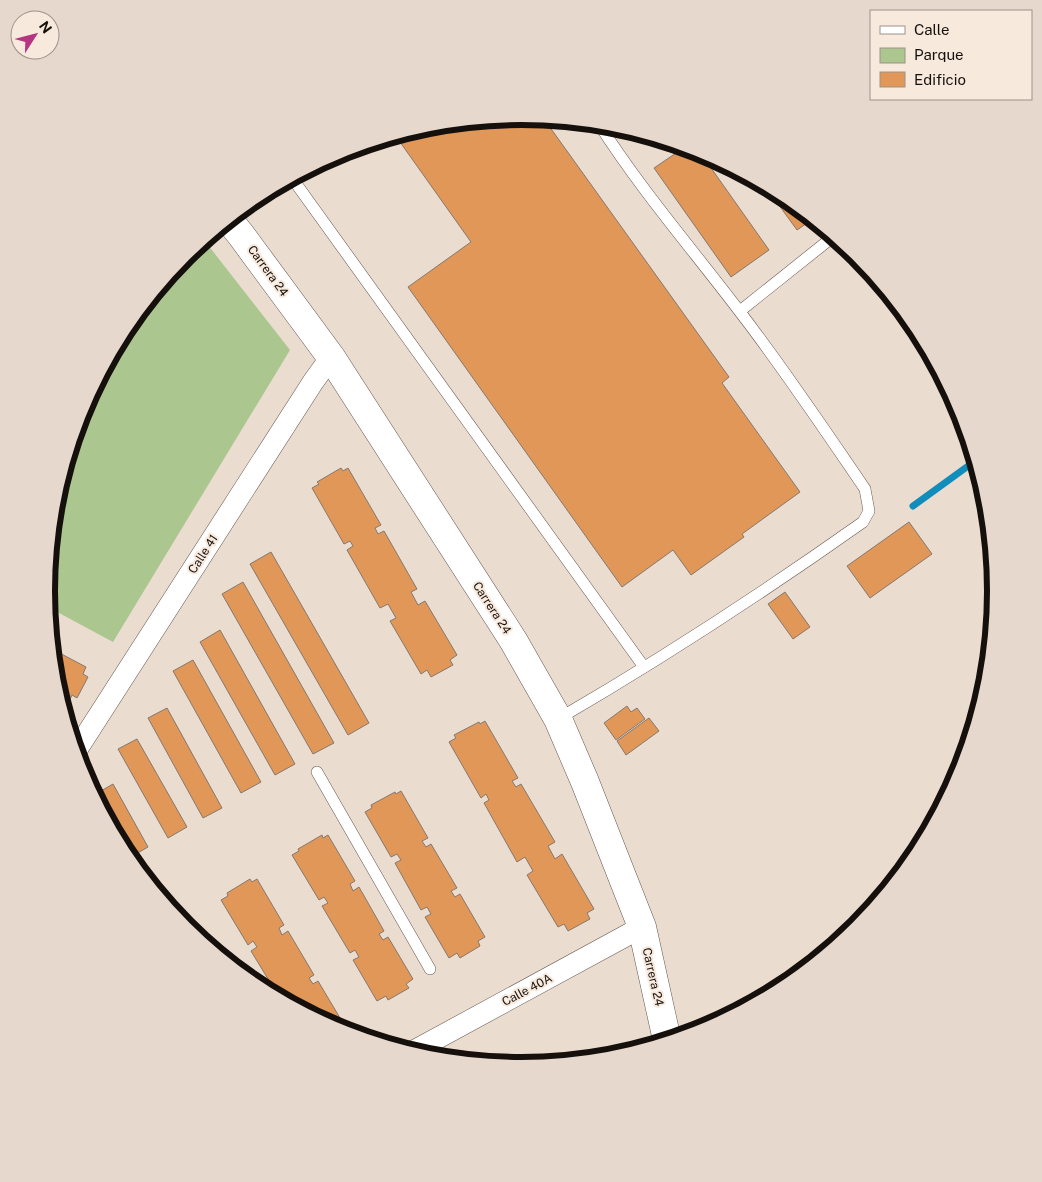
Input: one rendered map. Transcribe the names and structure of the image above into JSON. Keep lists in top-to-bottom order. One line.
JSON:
{"streets":{"street":["Carrera 24","Calle 41","Calle 40A"]},"crossings":[["Carrera 24","Calle 41"],["Carrera 24","Calle 40A"]],"legend":["Calle","Parque","Edificio"],"north":"top right"}
